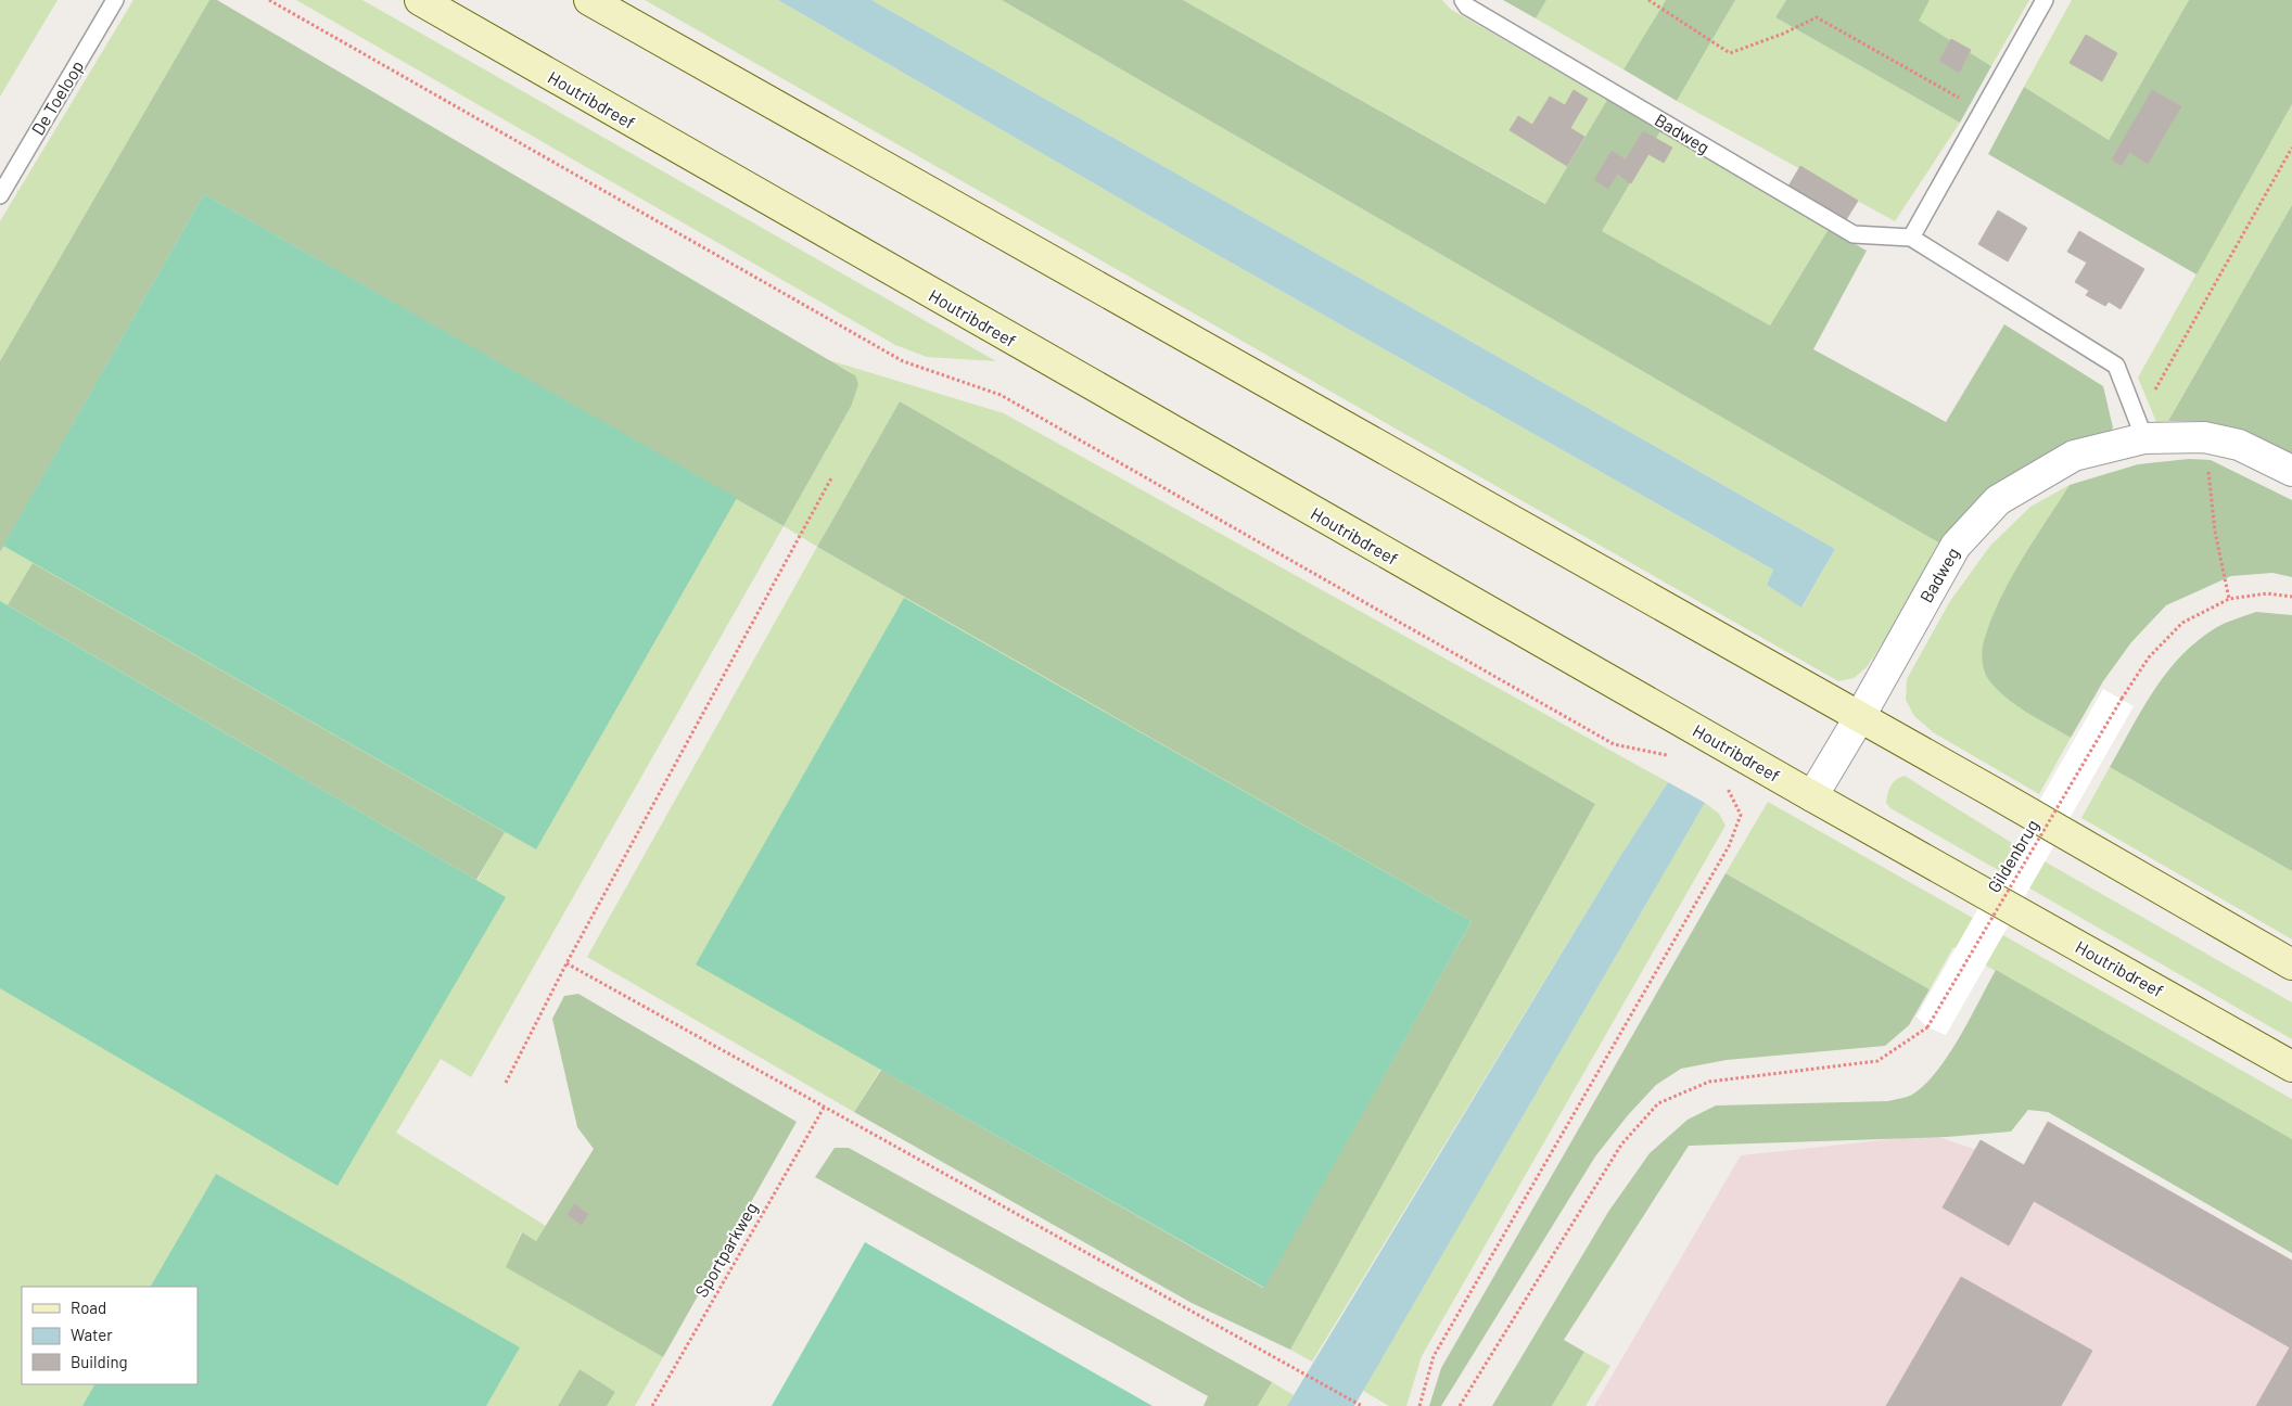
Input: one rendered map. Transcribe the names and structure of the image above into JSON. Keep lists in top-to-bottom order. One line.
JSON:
{"streets":{"main road":["Houtribdreef"],"street":["Badweg"],"lane":["De Toeloop"],"path":["Gildenbrug","Sportparkweg"]},"crossings":[["Houtribdreef","Badweg"]],"legend":["Road","Water","Building"]}
